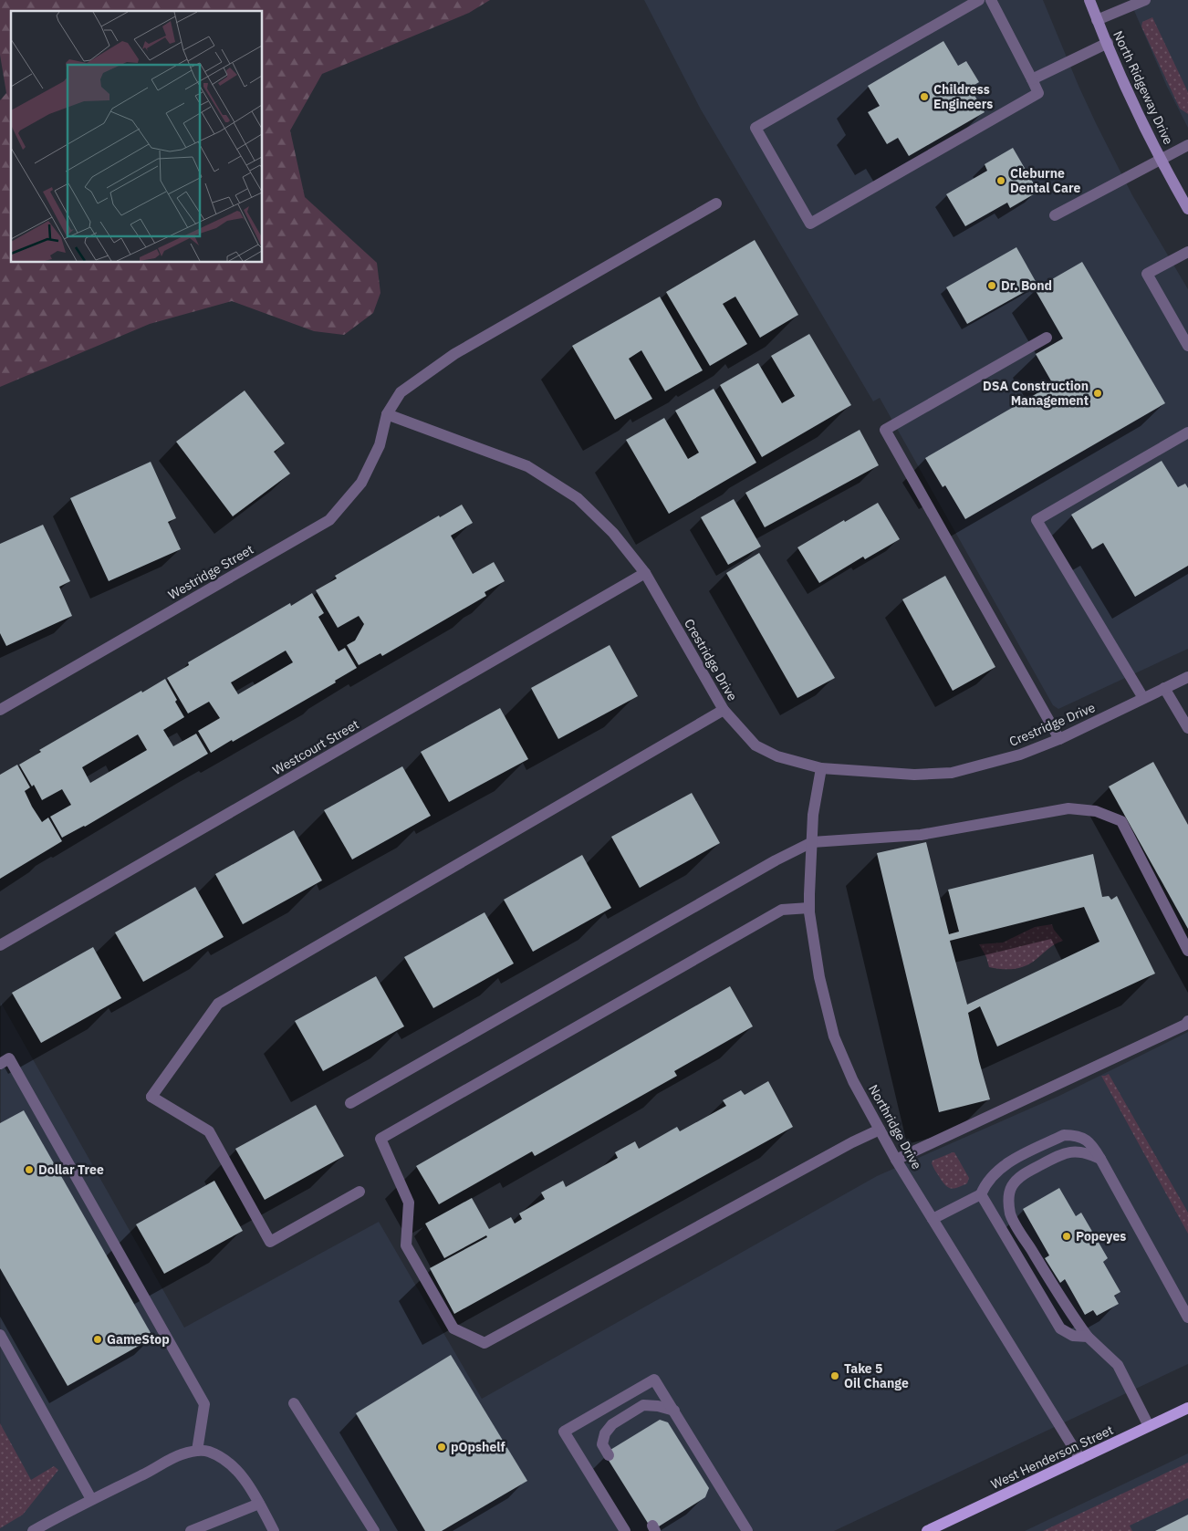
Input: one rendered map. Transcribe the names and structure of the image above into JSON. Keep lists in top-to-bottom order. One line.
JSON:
{"streets":{"main road":["West Henderson Street"],"street":["North Ridgeway Drive","Westridge Street","Crestridge Drive","Westcourt Street","Northridge Drive"]},"crossings":[["Westridge Street","Crestridge Drive"],["Crestridge Drive","Westcourt Street"],["Crestridge Drive","Northridge Drive"],["Northridge Drive","West Henderson Street"]],"places":["Childress Engineers","Cleburne Dental Care","Dr. Bond","DSA Construction Management","Dollar Tree","Popeyes","GameStop","Take 5 Oil Change","pOpshelf"]}
